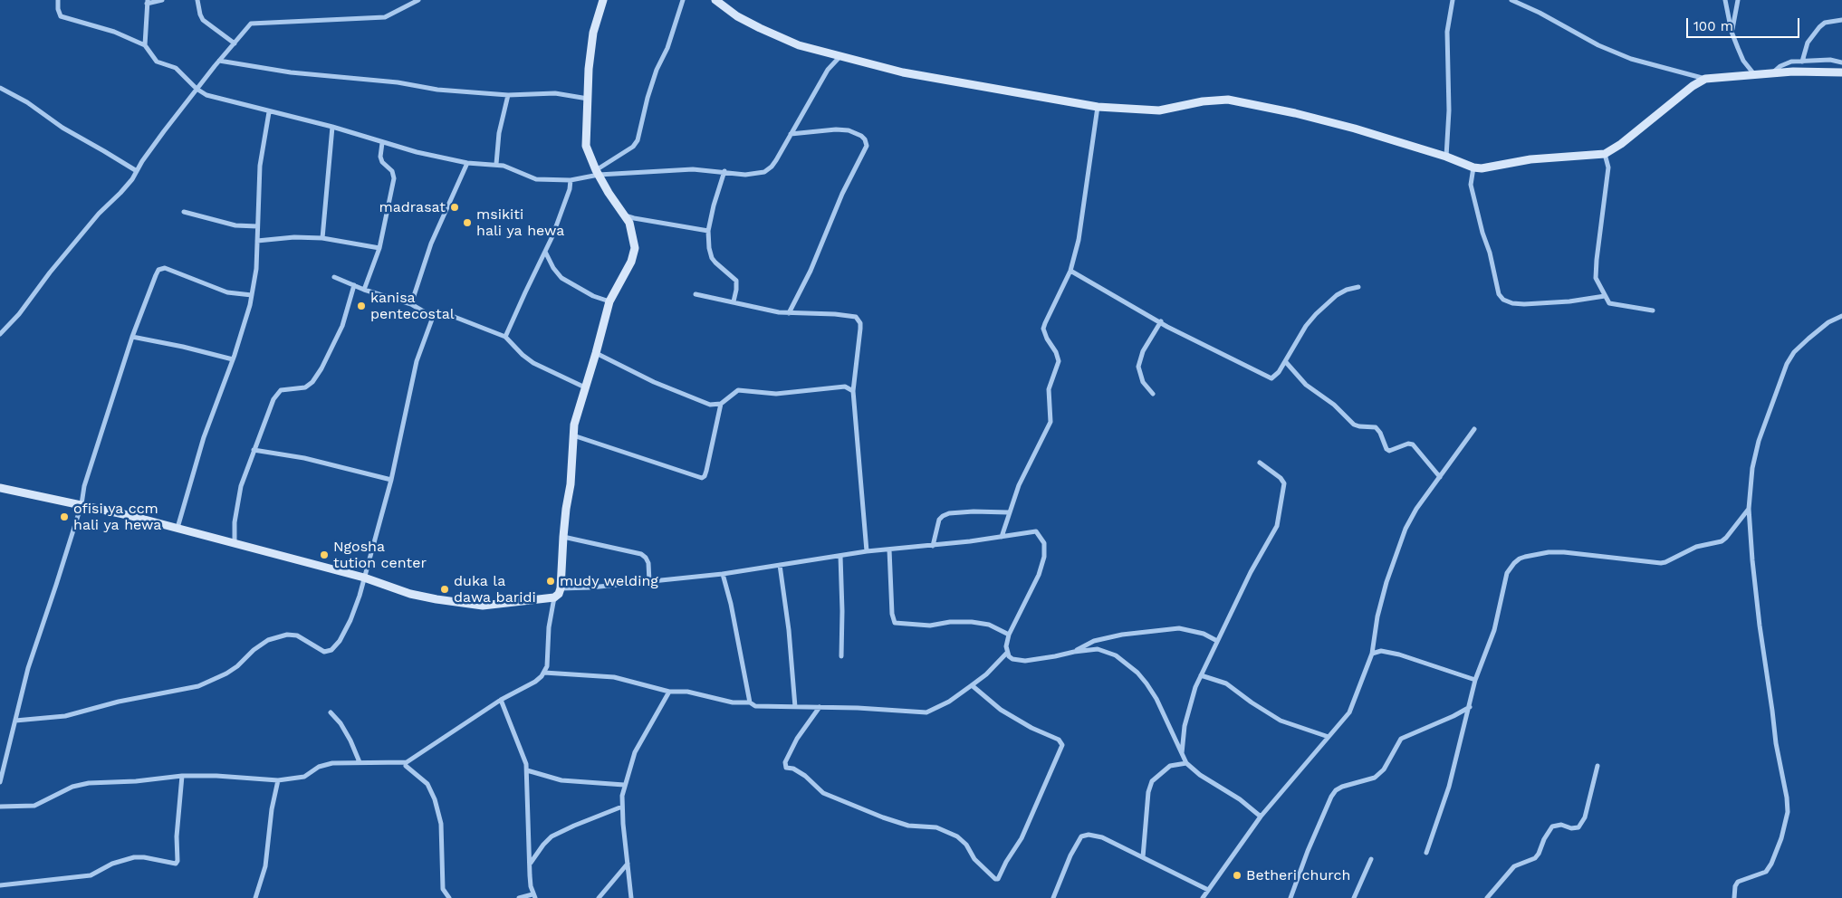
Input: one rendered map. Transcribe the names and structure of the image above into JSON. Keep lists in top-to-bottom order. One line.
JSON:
{"places":["madrasat","msikiti hali ya hewa","kanisa pentecostal","ofisi ya ccm hali ya hewa","Ngosha tution center","mudy welding","duka la dawa baridi","Betheri church"],"scale_bar":"100 m"}
